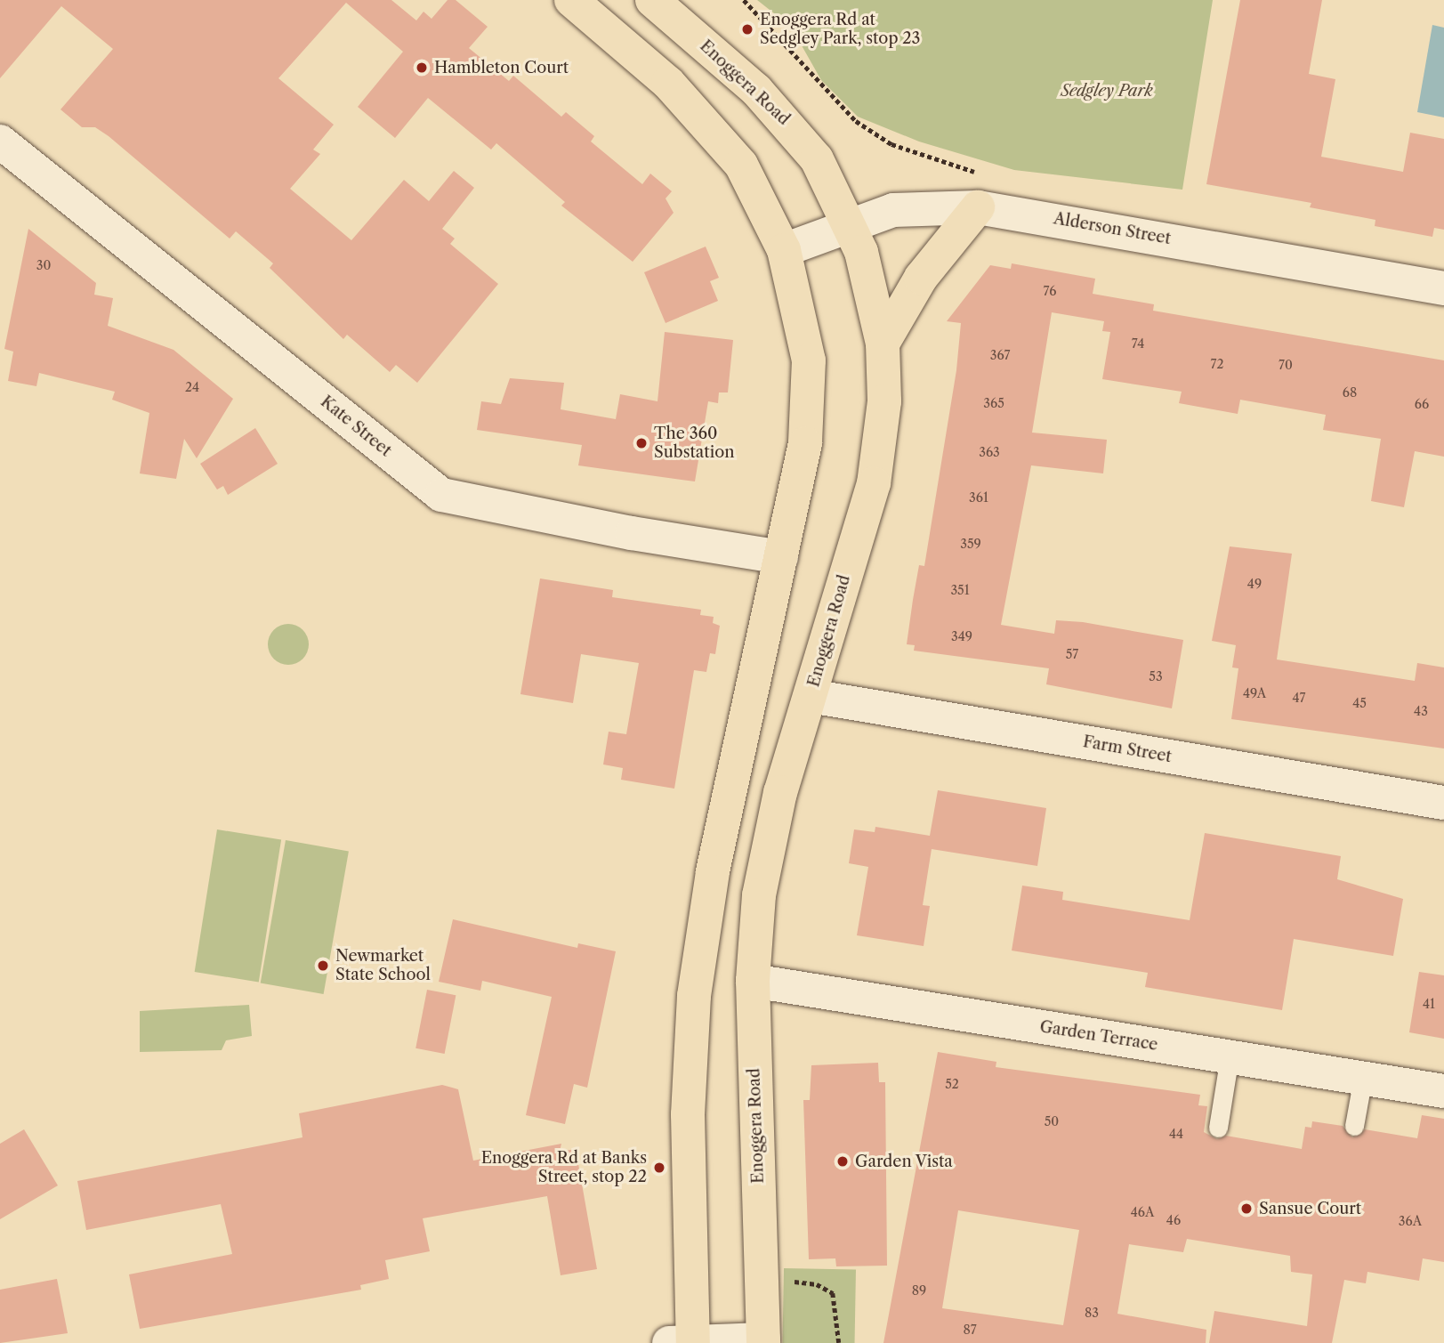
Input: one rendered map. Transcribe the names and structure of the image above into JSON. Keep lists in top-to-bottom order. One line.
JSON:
{"streets":{"main road":["Enoggera Road"],"street":["Alderson Street","Kate Street","Farm Street","Garden Terrace"]},"crossings":[["Enoggera Road","Alderson Street"],["Enoggera Road","Farm Street"],["Enoggera Road","Garden Terrace"]],"parks":["Sedgley Park"],"places":["Enoggera Rd at Sedgley Park, stop 23","Hambleton Court","The 360 Substation","Newmarket State School","Garden Vista","Enoggera Rd at Banks Street, stop 22","Sansue Court"],"house_numbers":["30","76","74","367","72","70","24","68","365","66","363","361","359","49","351","349","57","53","49A","47","45","43","41","52","50","44","46A","46","36A","89","83","87"]}
